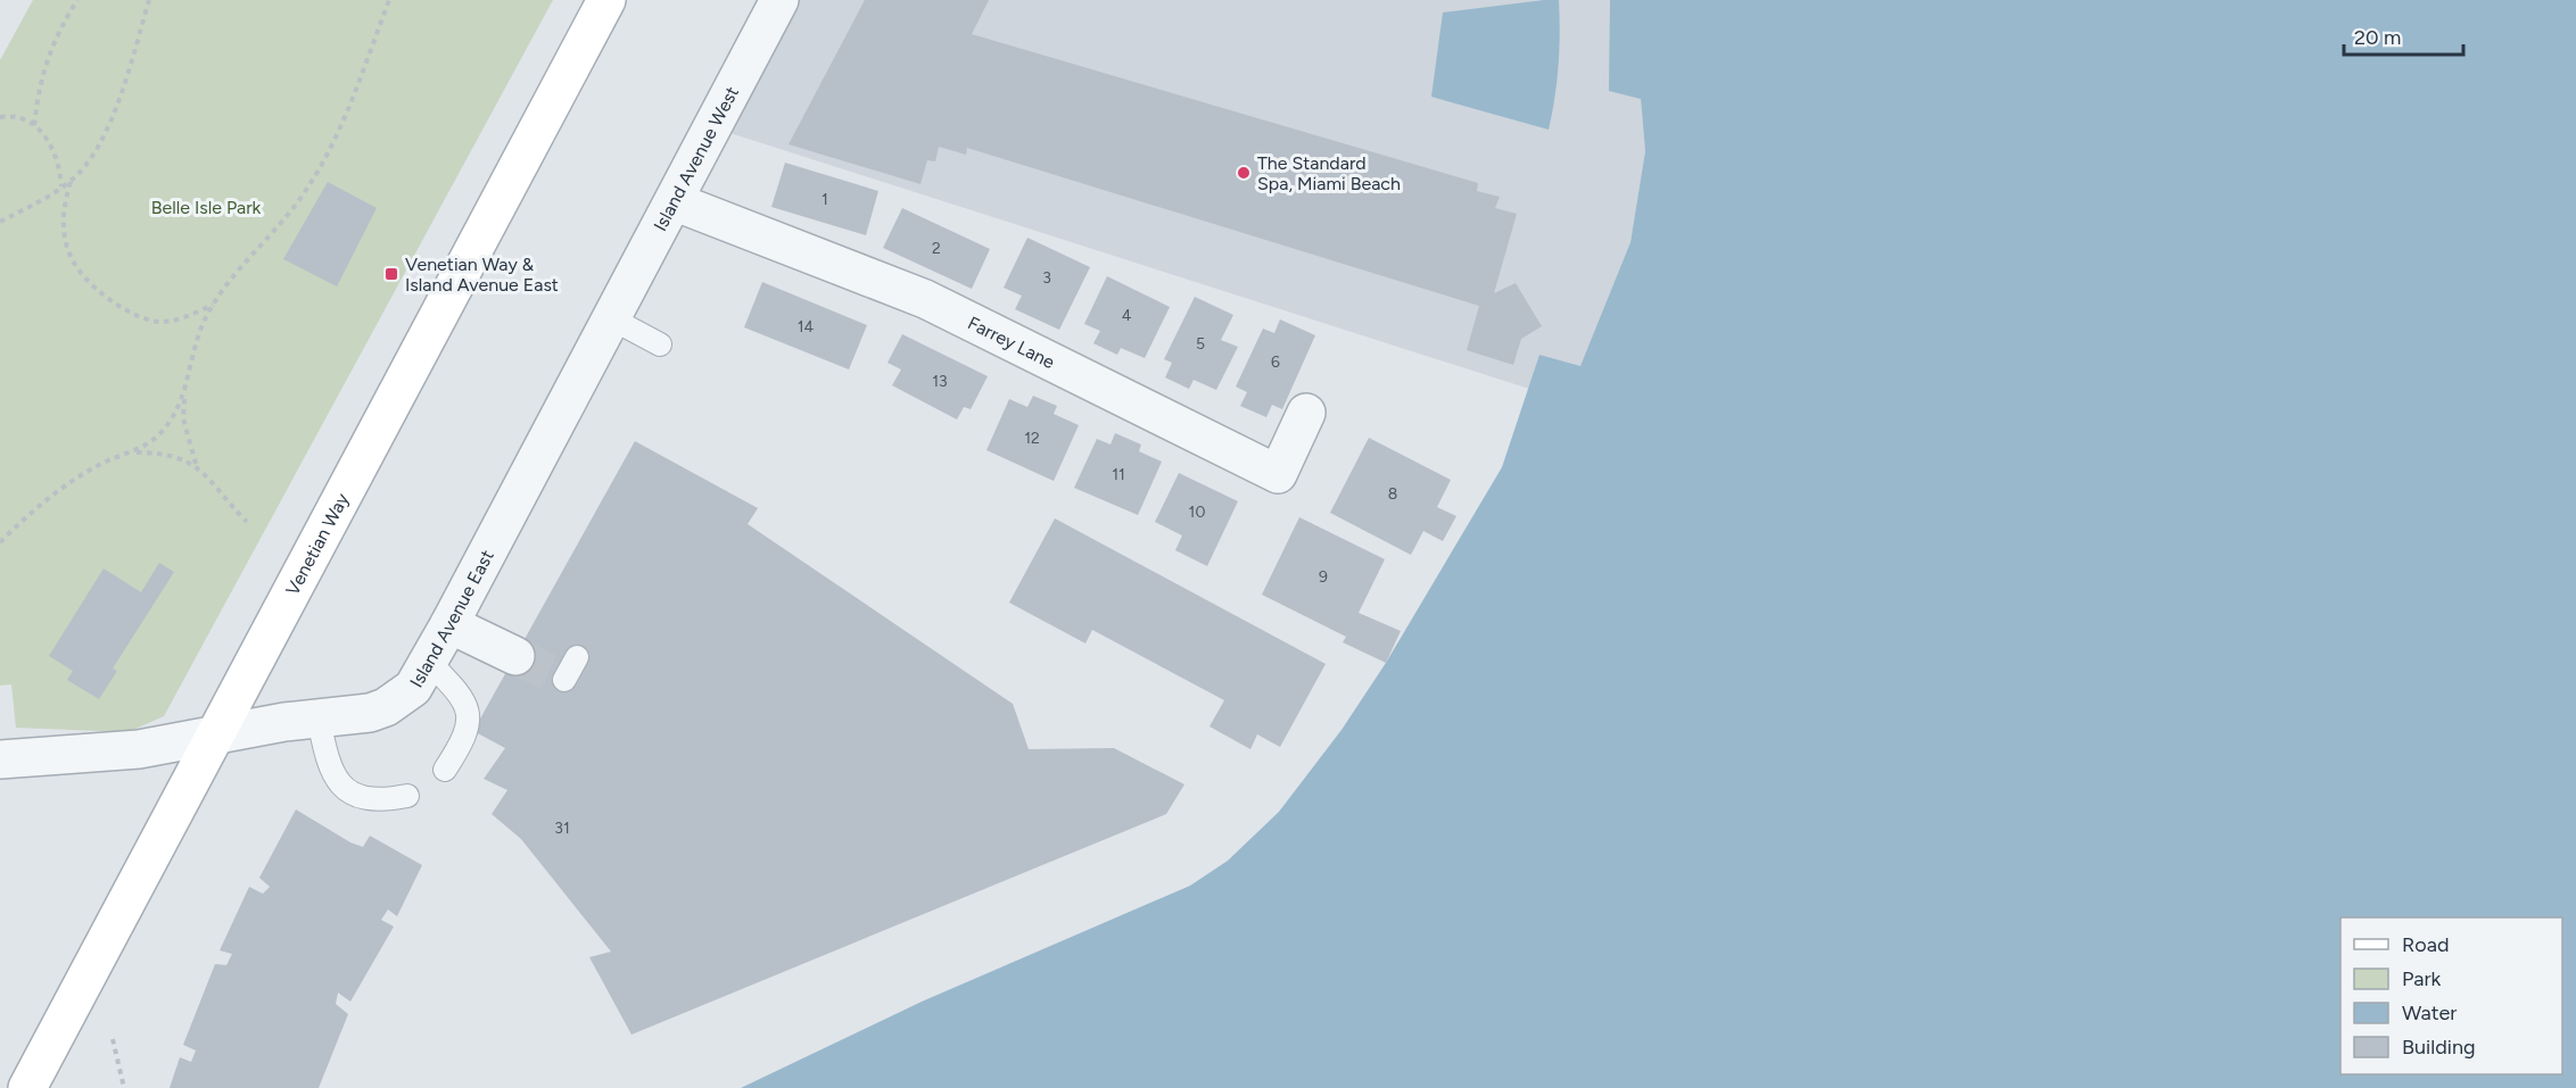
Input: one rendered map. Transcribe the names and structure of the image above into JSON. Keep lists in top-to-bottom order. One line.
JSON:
{"streets":{"main road":["Venetian Way"],"street":["Island Avenue West","Farrey Lane","Island Avenue East"]},"crossings":[["Island Avenue West","Farrey Lane"],["Island Avenue West","Island Avenue East"],["Venetian Way","Island Avenue East"]],"parks":["Belle Isle Park"],"places":{"other":["The Standard Spa, Miami Beach"],"transit":["Venetian Way & Island Avenue East"]},"house_numbers":["1","2","3","4","14","5","6","13","12","11","8","10","9","31"],"legend":["Road","Park","Water","Building"],"scale_bar":"20 m"}
